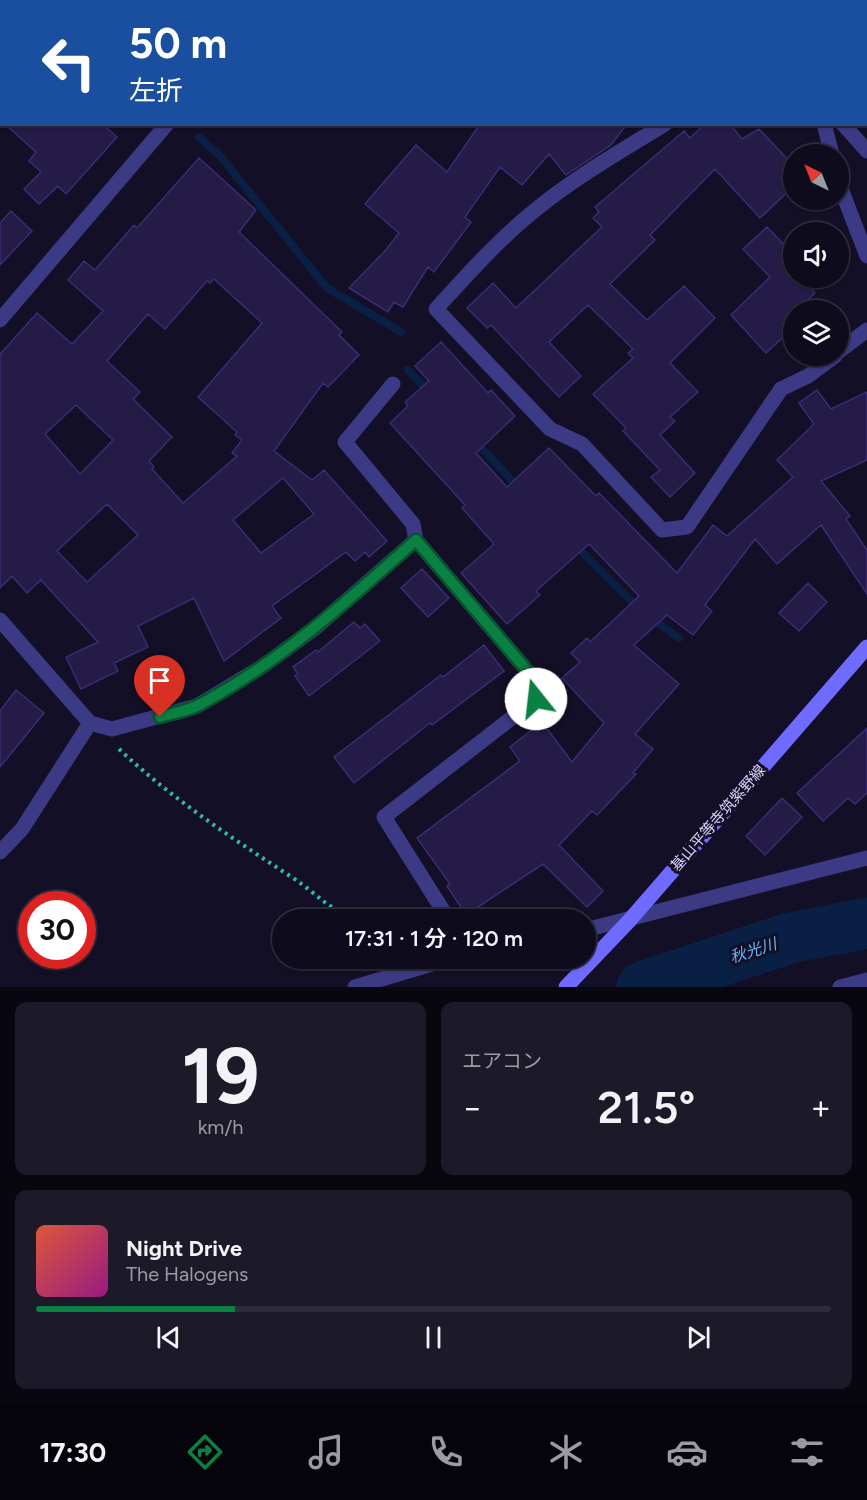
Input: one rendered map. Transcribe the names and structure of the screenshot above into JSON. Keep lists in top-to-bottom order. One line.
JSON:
{"streets":{"main road":["基山平等寺筑紫野線"]},"water":["秋光川"],"north":"top left","page":{"turn":["50 m","左折"],"limit":"30","trip":"17:31 · 1 分 · 120 m","tile":[["19","km/h"],"エアコン"],"heat":["−","21.5°","+"],"song":["Night Drive","The Halogens"],"tabs":"17:30"}}
